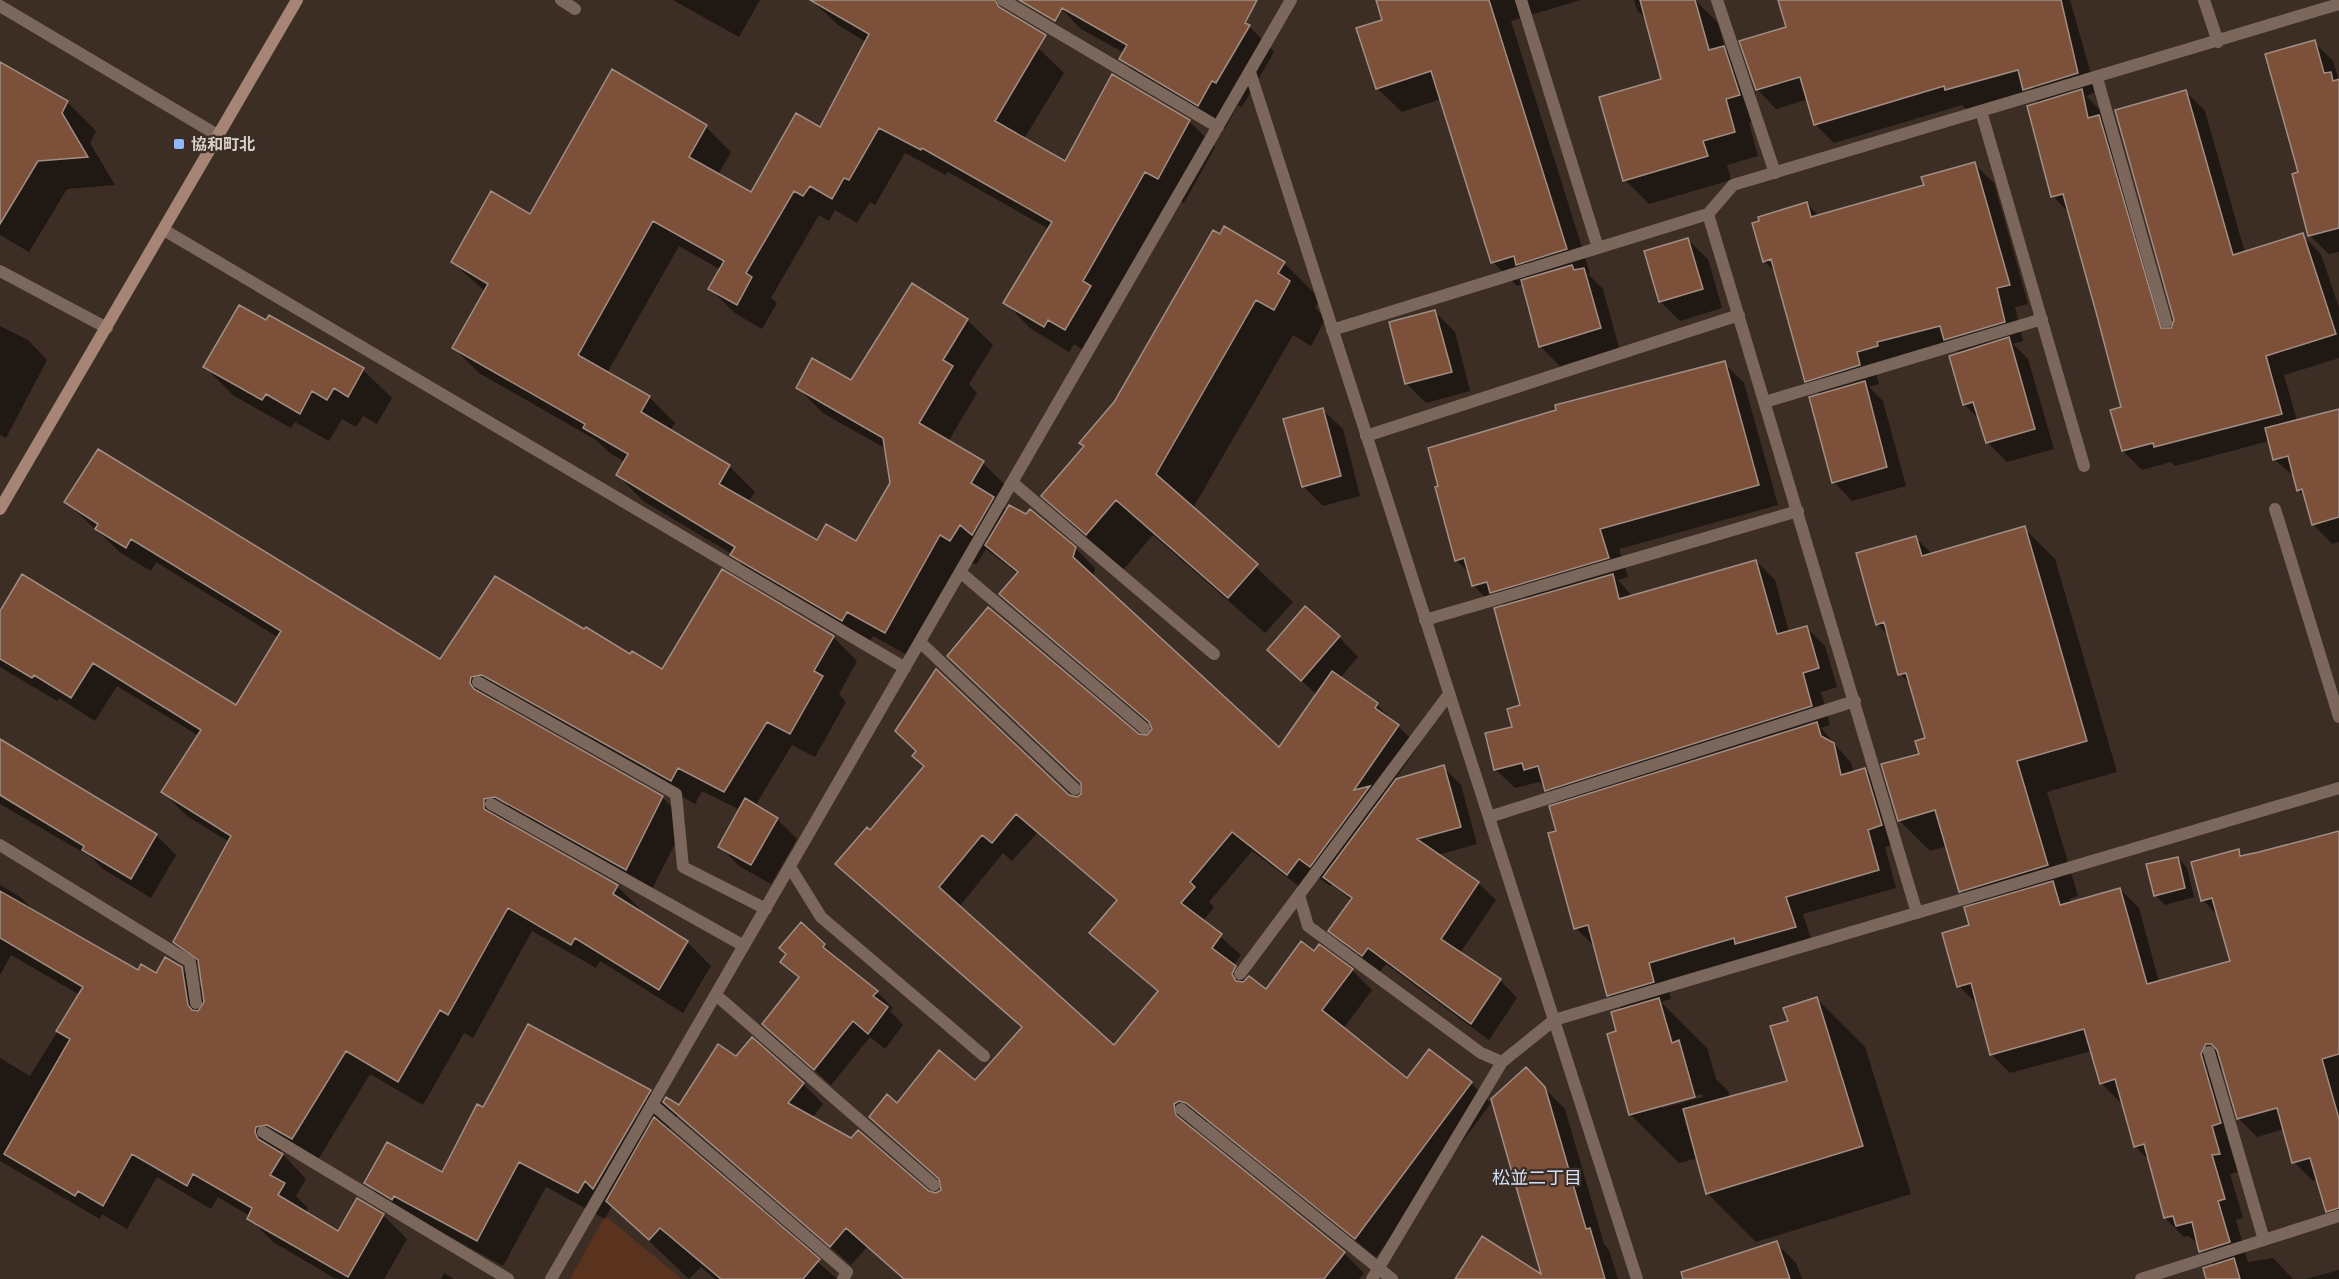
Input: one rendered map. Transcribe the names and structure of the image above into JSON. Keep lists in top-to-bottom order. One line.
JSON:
{"districts":["松並二丁目"],"places":{"transit":["協和町北"]}}
